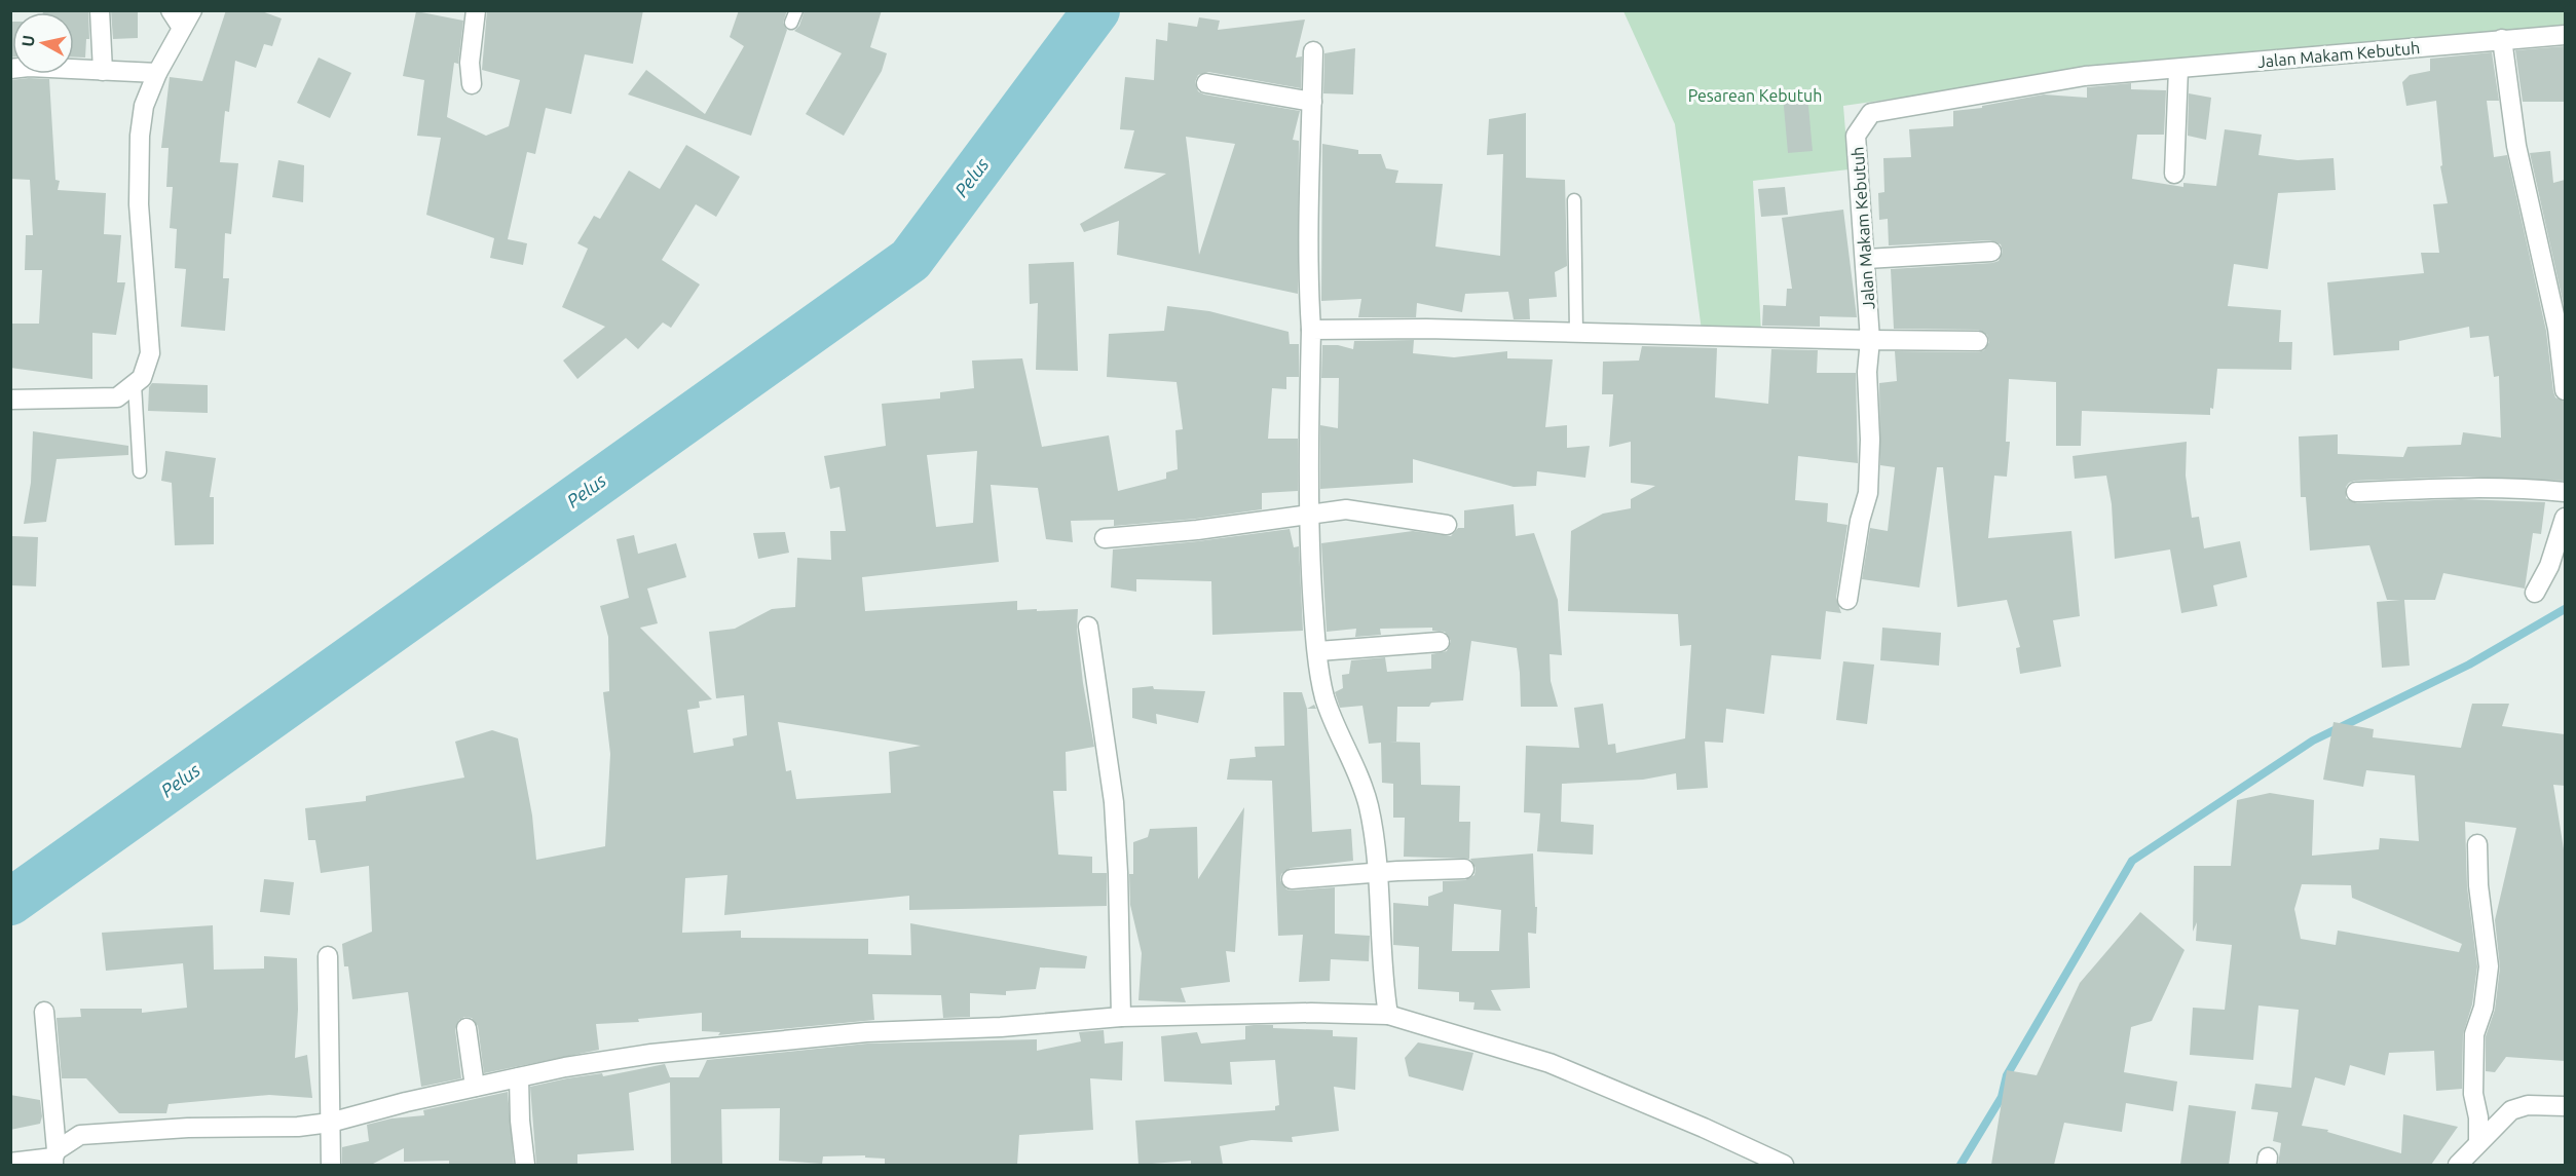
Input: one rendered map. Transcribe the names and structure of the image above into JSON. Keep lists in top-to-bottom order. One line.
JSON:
{"streets":{"street":["Jalan Makam Kebutuh"]},"water":["Pelus"],"parks":["Pesarean Kebutuh"],"north":"left"}
